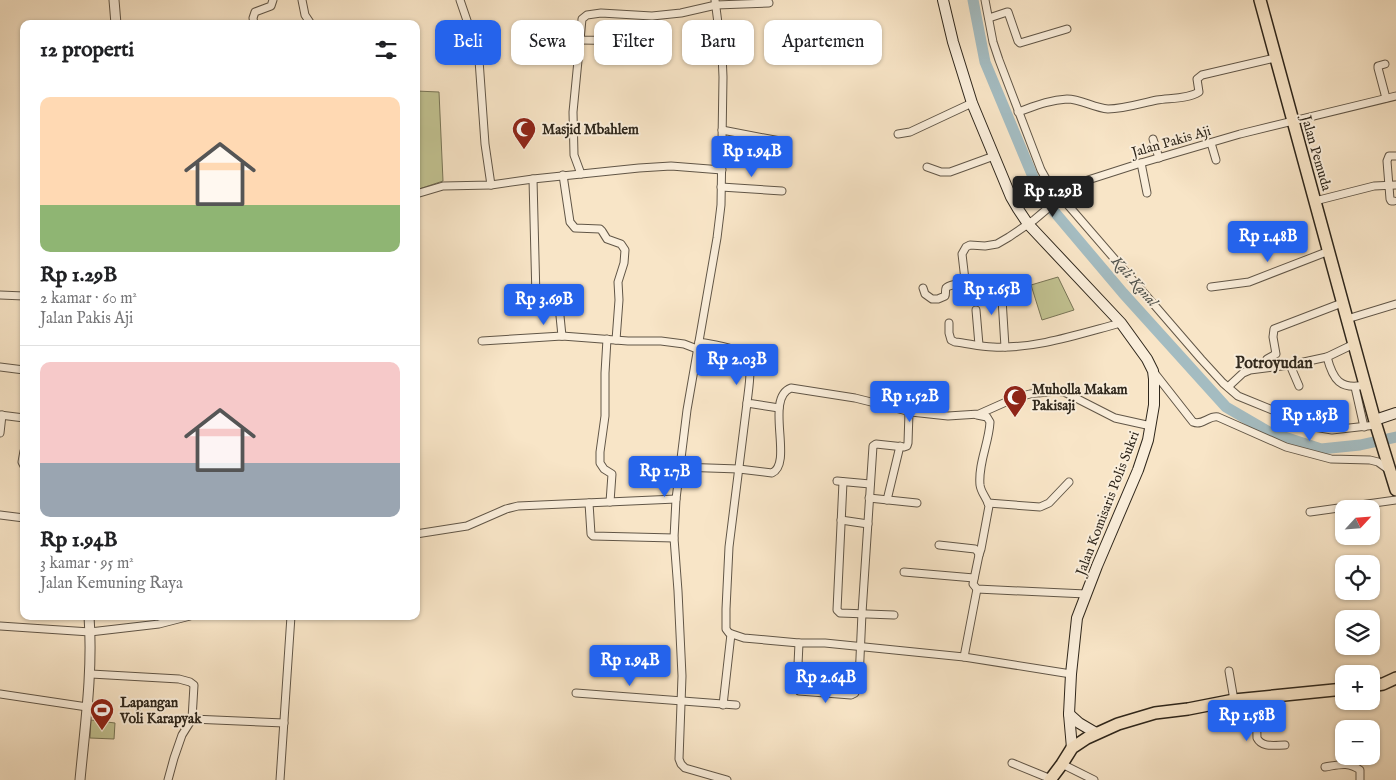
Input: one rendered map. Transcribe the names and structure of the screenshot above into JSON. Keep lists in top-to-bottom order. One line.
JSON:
{"streets":{"highway":["Jalan Pemuda"],"main road":["Jalan Komisaris Polis Sukri"],"street":["Jalan Pakis Aji"]},"crossings":[["Jalan Pakis Aji","Jalan Pemuda"],["Jalan Pakis Aji","Jalan Komisaris Polis Sukri"]],"districts":["Potroyudan"],"water":["Kali Kanal"],"places":{"mosque":["Masjid Mbahlem","Muholla Makam Pakisaji"],"sports":["Lapangan Voli Karapyak"]},"north":"top right","page":{"chip":["Beli","Sewa","Filter","Baru","Apartemen"],"heading":"12 properti","list":[{"name":"Rp 1.29B","note":"2 kamar · 60 m² · Jalan Pakis Aji"},{"name":"Rp 1.94B","note":"3 kamar · 95 m² · Jalan Kemuning Raya"}],"price":["Rp 1.94B","Rp 1.29B","Rp 1.48B","Rp 1.65B","Rp 3.69B","Rp 2.03B","Rp 1.52B","Rp 1.85B","Rp 1.7B","Rp 1.94B","Rp 2.64B","Rp 1.58B"],"map_buttons":["+","−"]}}
